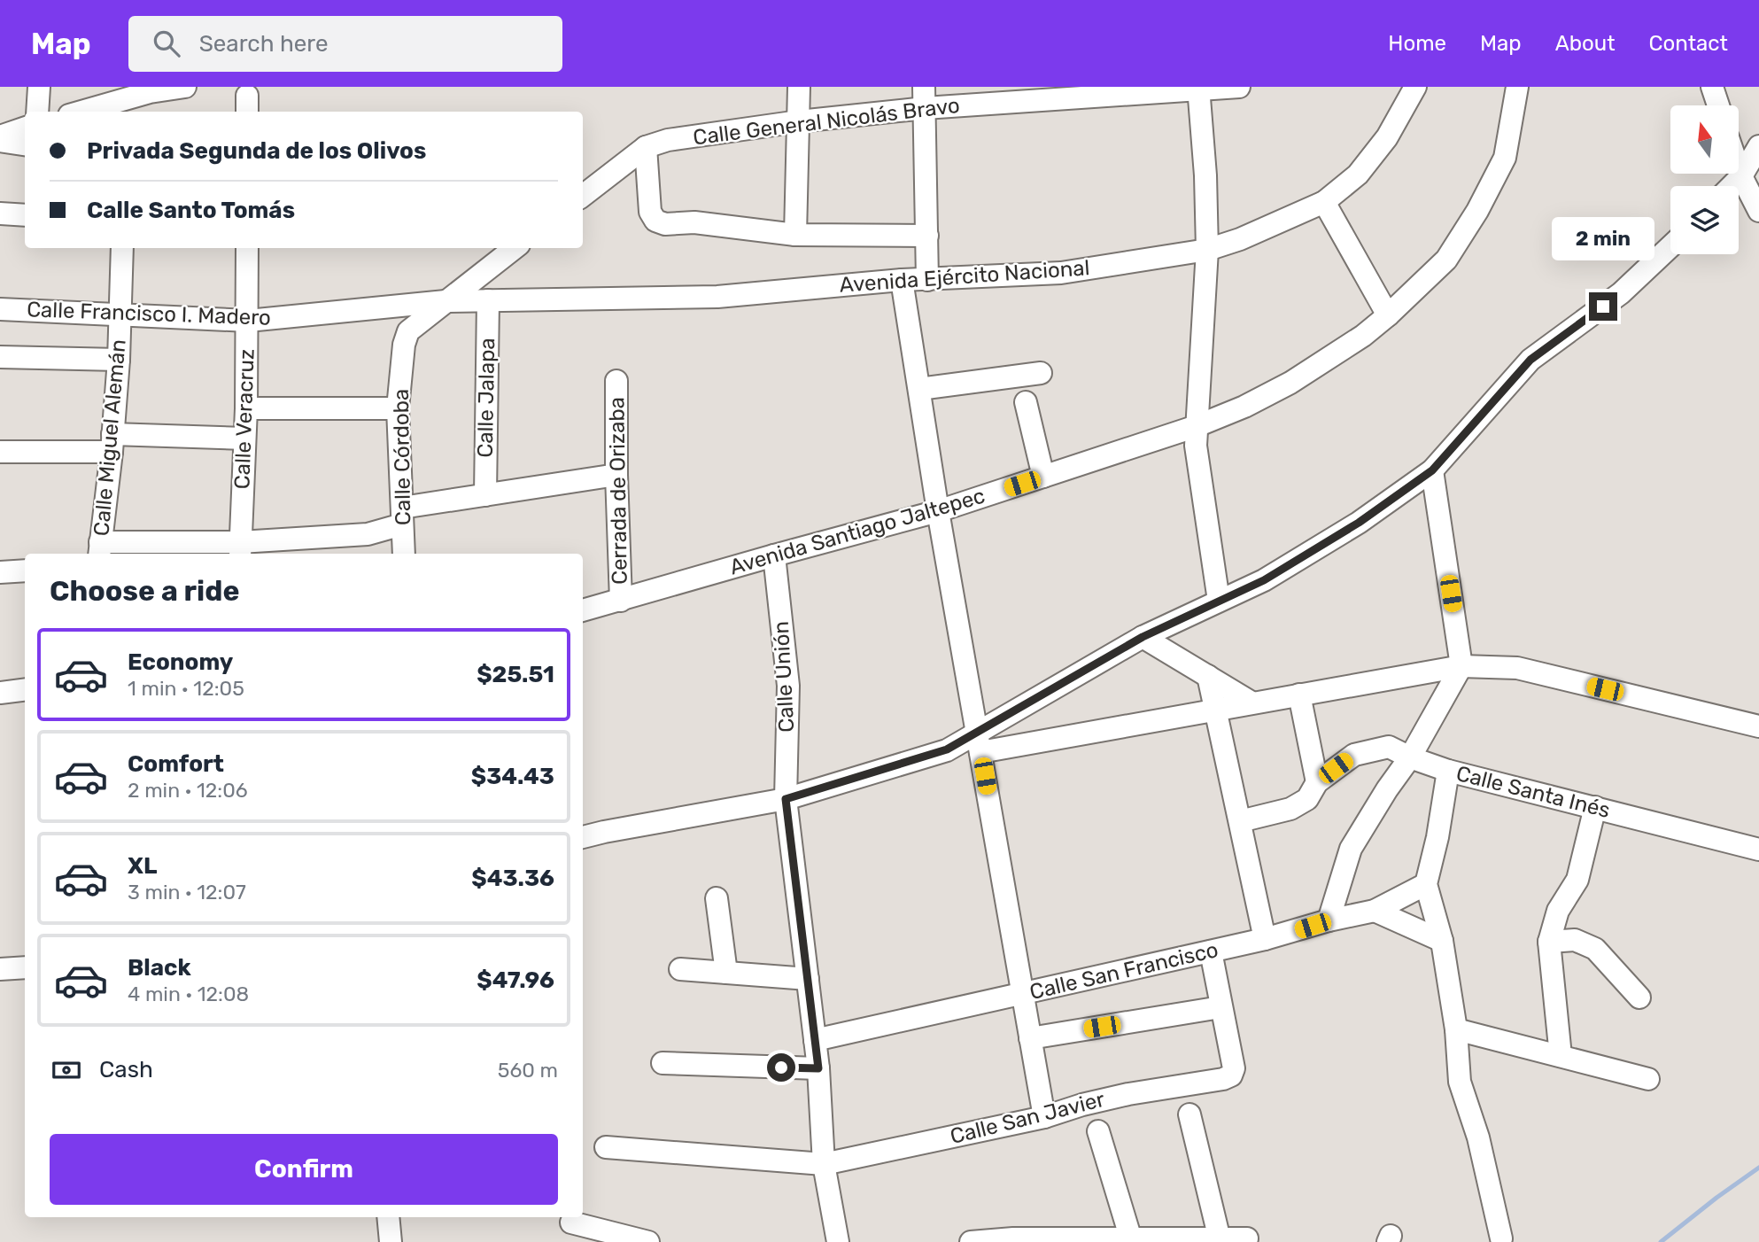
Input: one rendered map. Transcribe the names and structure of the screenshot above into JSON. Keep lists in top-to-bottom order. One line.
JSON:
{"streets":{"street":["Calle General Nicolás Bravo","Avenida Ejército Nacional","Calle Francisco I. Madero","Calle Jalapa","Calle Veracruz","Calle Miguel Alemán","Calle Córdoba","Cerrada de Orizaba","Avenida Santiago Jaltepec","Calle Unión","Calle Santa Inés","Calle San Francisco","Calle San Javier"]},"crossings":[["Avenida Ejército Nacional","Calle Francisco I. Madero"],["Avenida Ejército Nacional","Calle Jalapa"],["Avenida Ejército Nacional","Calle Córdoba"],["Calle Francisco I. Madero","Calle Veracruz"],["Calle Francisco I. Madero","Calle Miguel Alemán"],["Calle Francisco I. Madero","Calle Córdoba"],["Cerrada de Orizaba","Avenida Santiago Jaltepec"],["Avenida Santiago Jaltepec","Calle Unión"],["Calle Unión","Calle San Francisco"],["Calle Unión","Calle San Javier"]],"north":"top","page":{"header":"Map","search":"Search here","nav":["Home","Map","About","Contact"],"banner":["Privada Segunda de los Olivos","Calle Santo Tomás"],"bubble":"2 min","heading":"Choose a ride","list":[{"name":"Economy","note":"1 min · 12:05","value":"$25.51"},{"name":"Comfort","note":"2 min · 12:06","value":"$34.43"},{"name":"XL","note":"3 min · 12:07","value":"$43.36"},{"name":"Black","note":"4 min · 12:08","value":"$47.96"}],"pay":["Cash","560 m"],"buttons":"Confirm"}}
